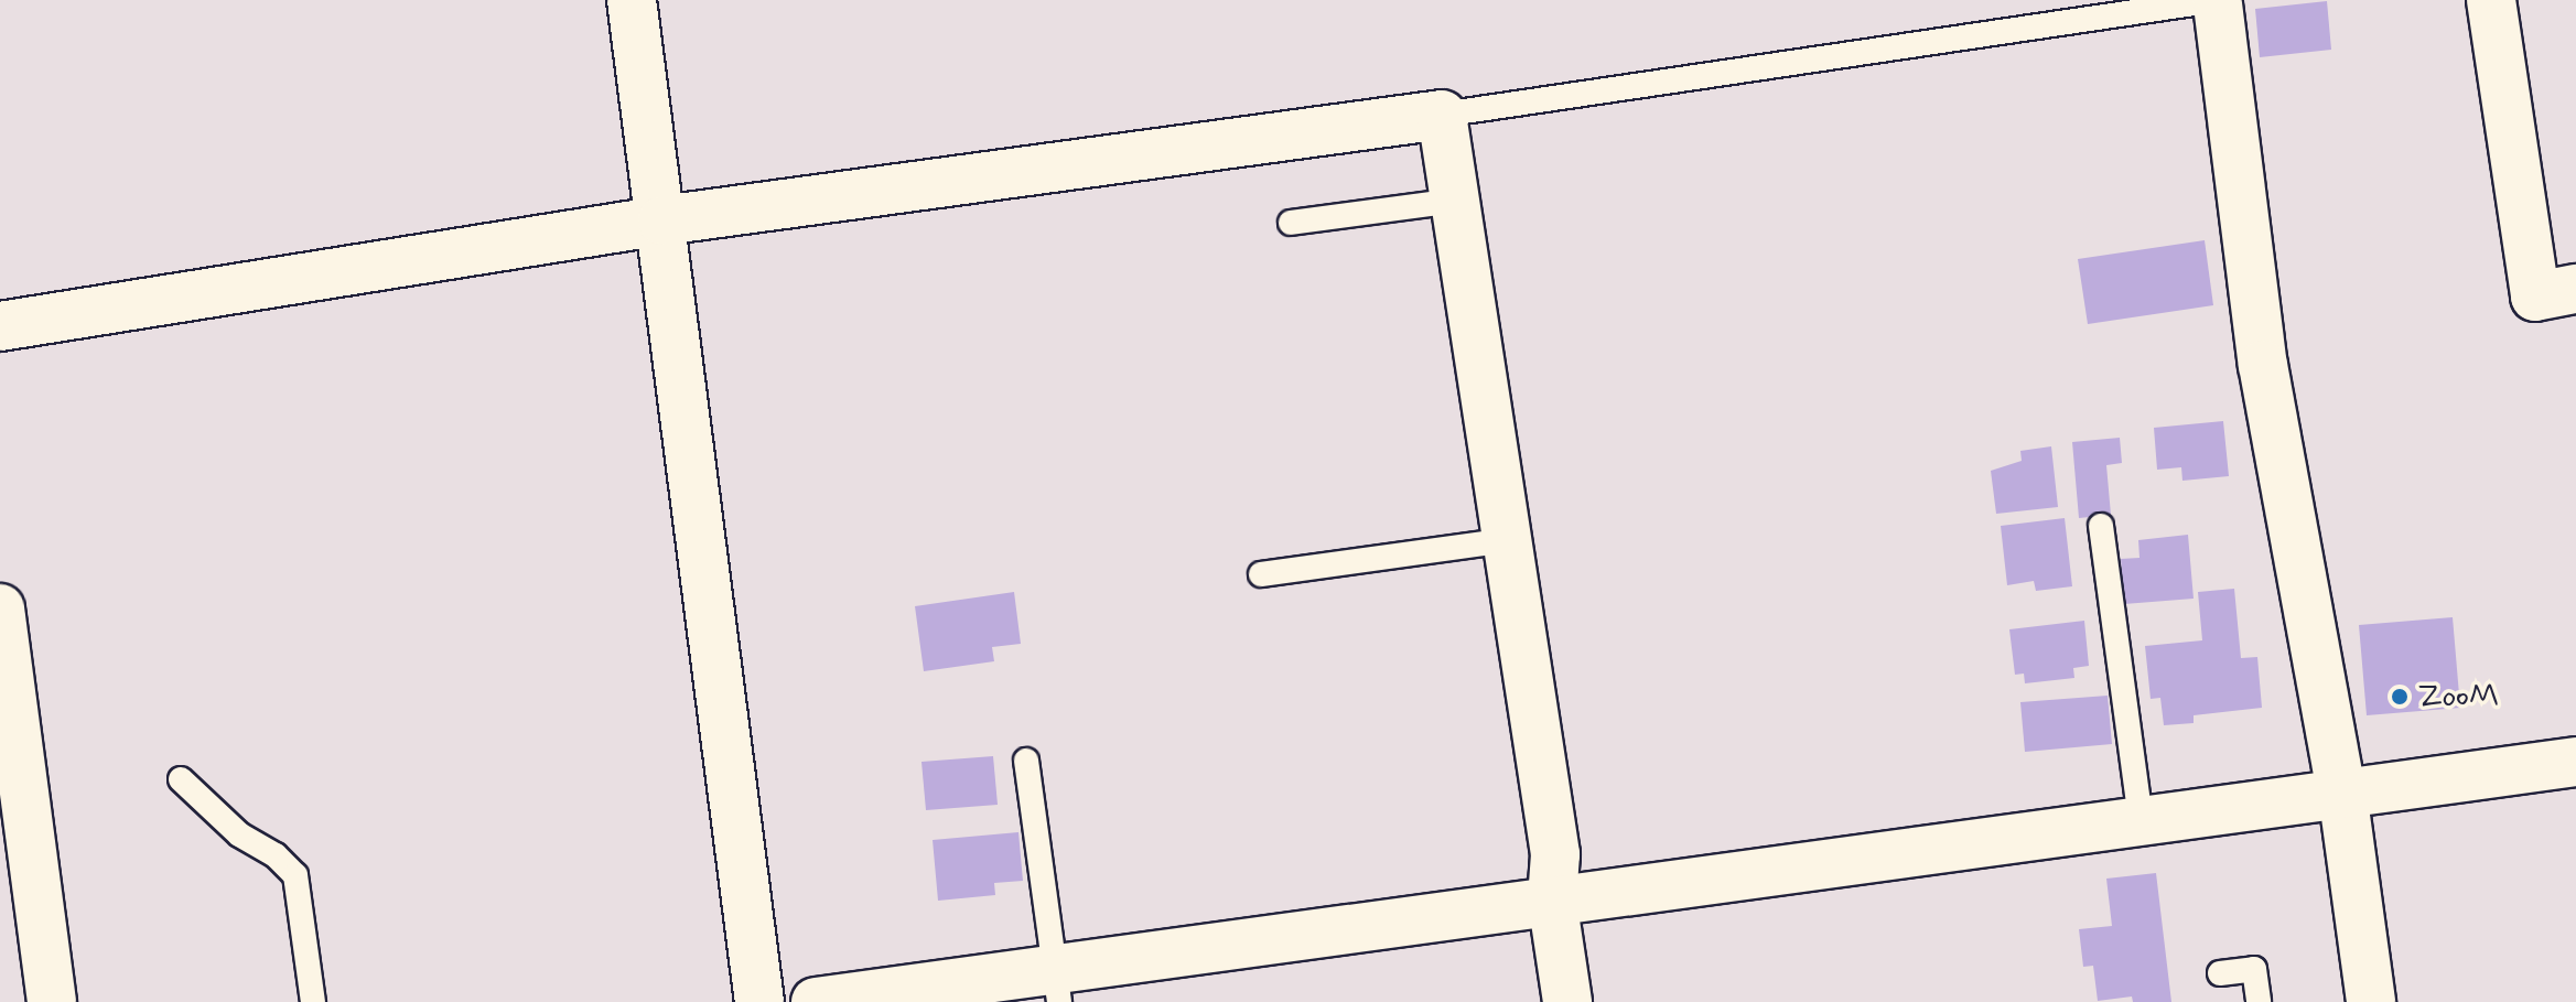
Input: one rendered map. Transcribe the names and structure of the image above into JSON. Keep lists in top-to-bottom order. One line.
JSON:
{"places":["ZooM"]}
